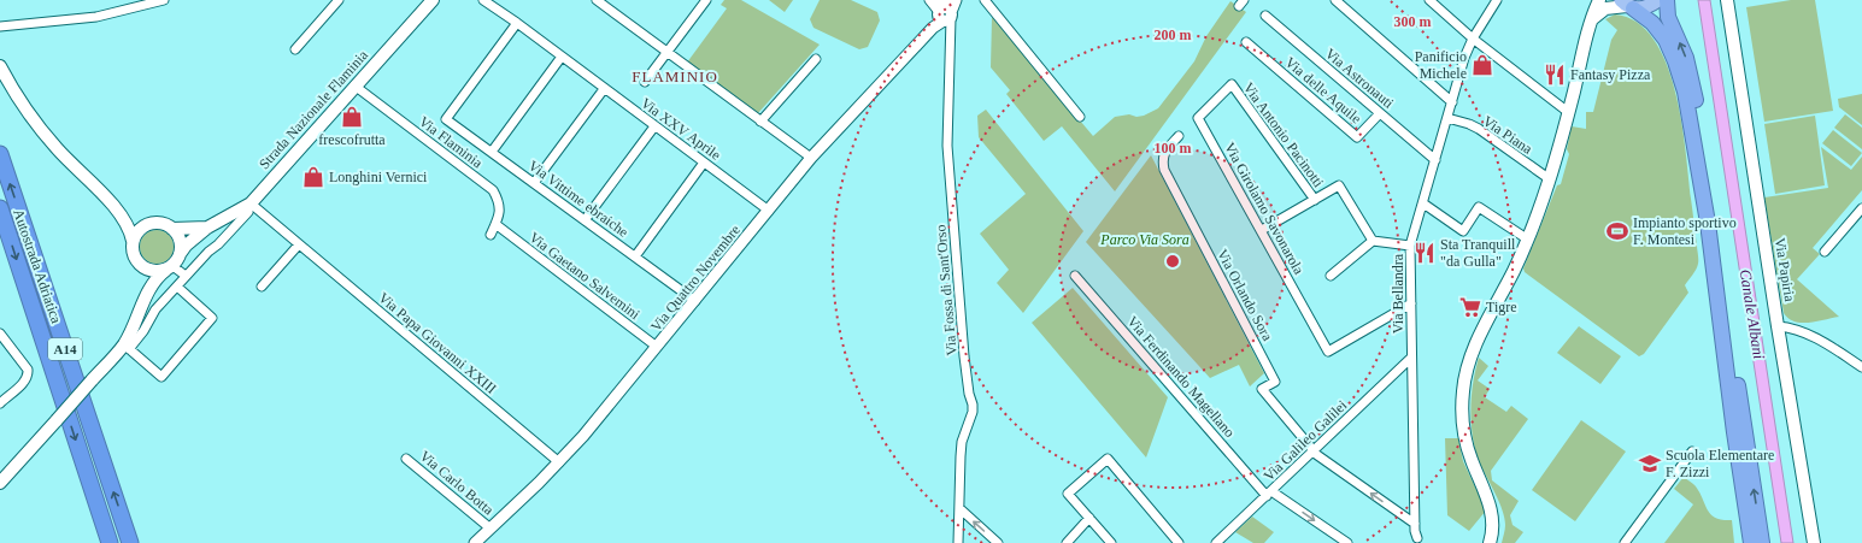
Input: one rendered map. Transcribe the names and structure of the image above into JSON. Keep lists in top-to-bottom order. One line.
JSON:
{"streets":{"highway":["Autostrada Adriatica","A14"],"main road":["Strada Nazionale Flaminia","Via Papiria"],"street":["Via Astronauti","Via delle Aquile","Via XXV Aprile","Via Antonio Pacinotti","Via Piana","Via Flaminia","Via Vittime ebraiche","Via Girolamo Savonarola","Via Gaetano Salvemini","Via Quattro Novembre","Via Fossa di Sant'Orso","Via Bellandra","Via Orlando Sora","Via Papa Giovanni XXIII","Via Ferdinando Magellano","Via Galileo Galilei","Via Carlo Botta"]},"crossings":[["Via Astronauti","Via delle Aquile"],["Via Astronauti","Via Bellandra"],["Strada Nazionale Flaminia","Via Flaminia"],["Strada Nazionale Flaminia","Via Papa Giovanni XXIII"],["Via XXV Aprile","Via Vittime ebraiche"],["Via XXV Aprile","Via Quattro Novembre"],["Via Antonio Pacinotti","Via Girolamo Savonarola"],["Via Piana","Via Bellandra"],["Via Flaminia","Via Gaetano Salvemini"],["Via Vittime ebraiche","Via Quattro Novembre"],["Via Girolamo Savonarola","Via Bellandra"],["Via Gaetano Salvemini","Via Quattro Novembre"],["Via Quattro Novembre","Via Fossa di Sant'Orso"],["Via Quattro Novembre","Via Papa Giovanni XXIII"],["Via Quattro Novembre","Via Carlo Botta"],["Via Bellandra","Via Galileo Galilei"],["Via Orlando Sora","Via Galileo Galilei"],["Via Ferdinando Magellano","Via Galileo Galilei"]],"districts":["FLAMINIO"],"water":["Canale Albani"],"parks":["Parco Via Sora"],"places":{"shop":["Panificio Michele","frescofrutta","Longhini Vernici"],"restaurant":["Fantasy Pizza","Sta Tranquill \"da Gulla\""],"sports":["Impianto sportivo F. Montesi"],"supermarket":["Tigre"],"school or university":["Scuola Elementare F. Zizzi"]},"rings":["300 m","200 m","100 m"]}
